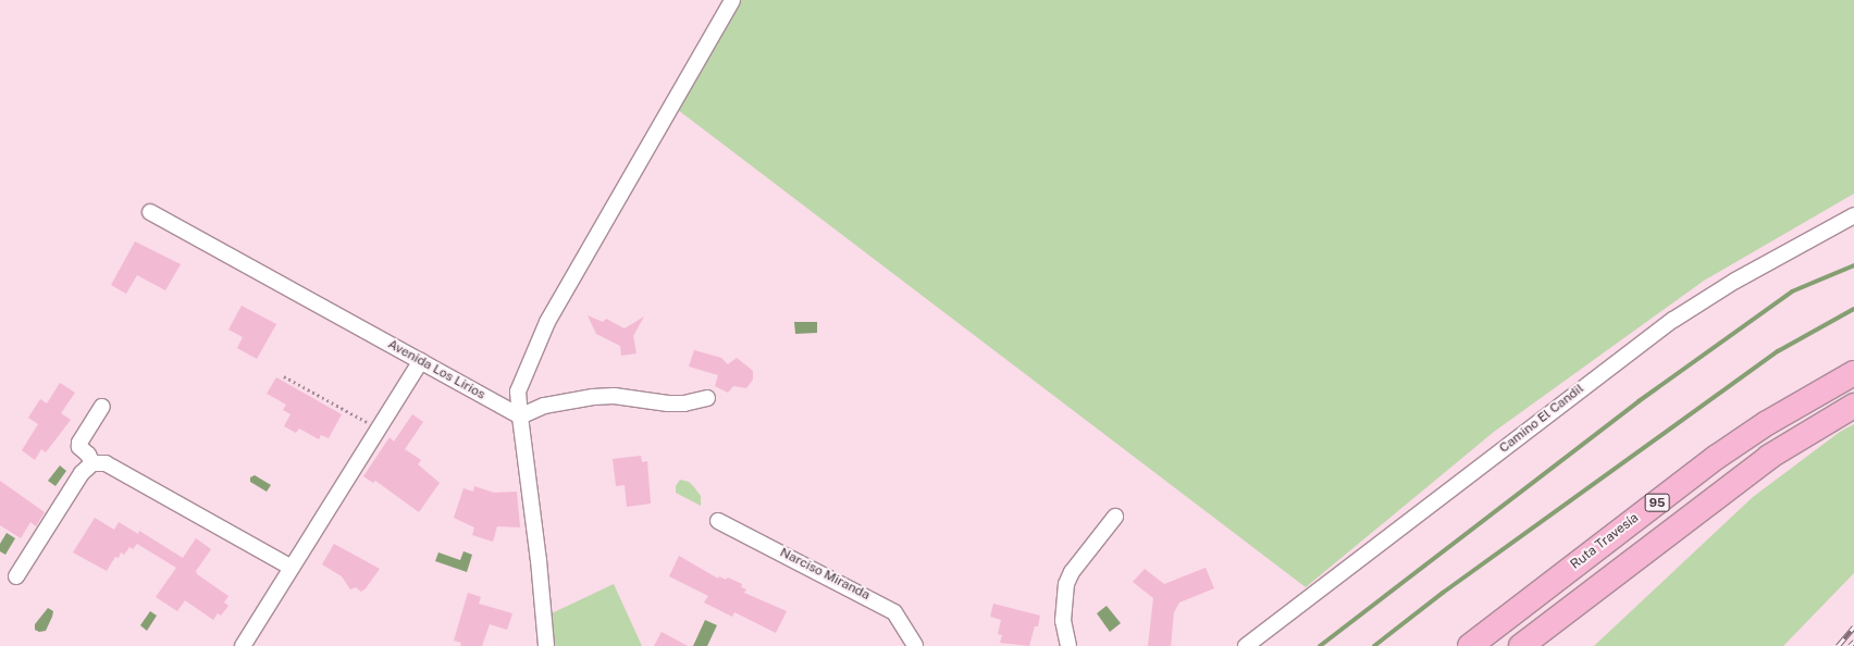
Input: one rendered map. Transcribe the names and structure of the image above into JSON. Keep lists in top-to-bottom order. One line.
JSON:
{"streets":{"highway":["95","Ruta Travesía"],"street":["Avenida Los Lirios","Camino El Candil","Narciso Miranda"]}}
